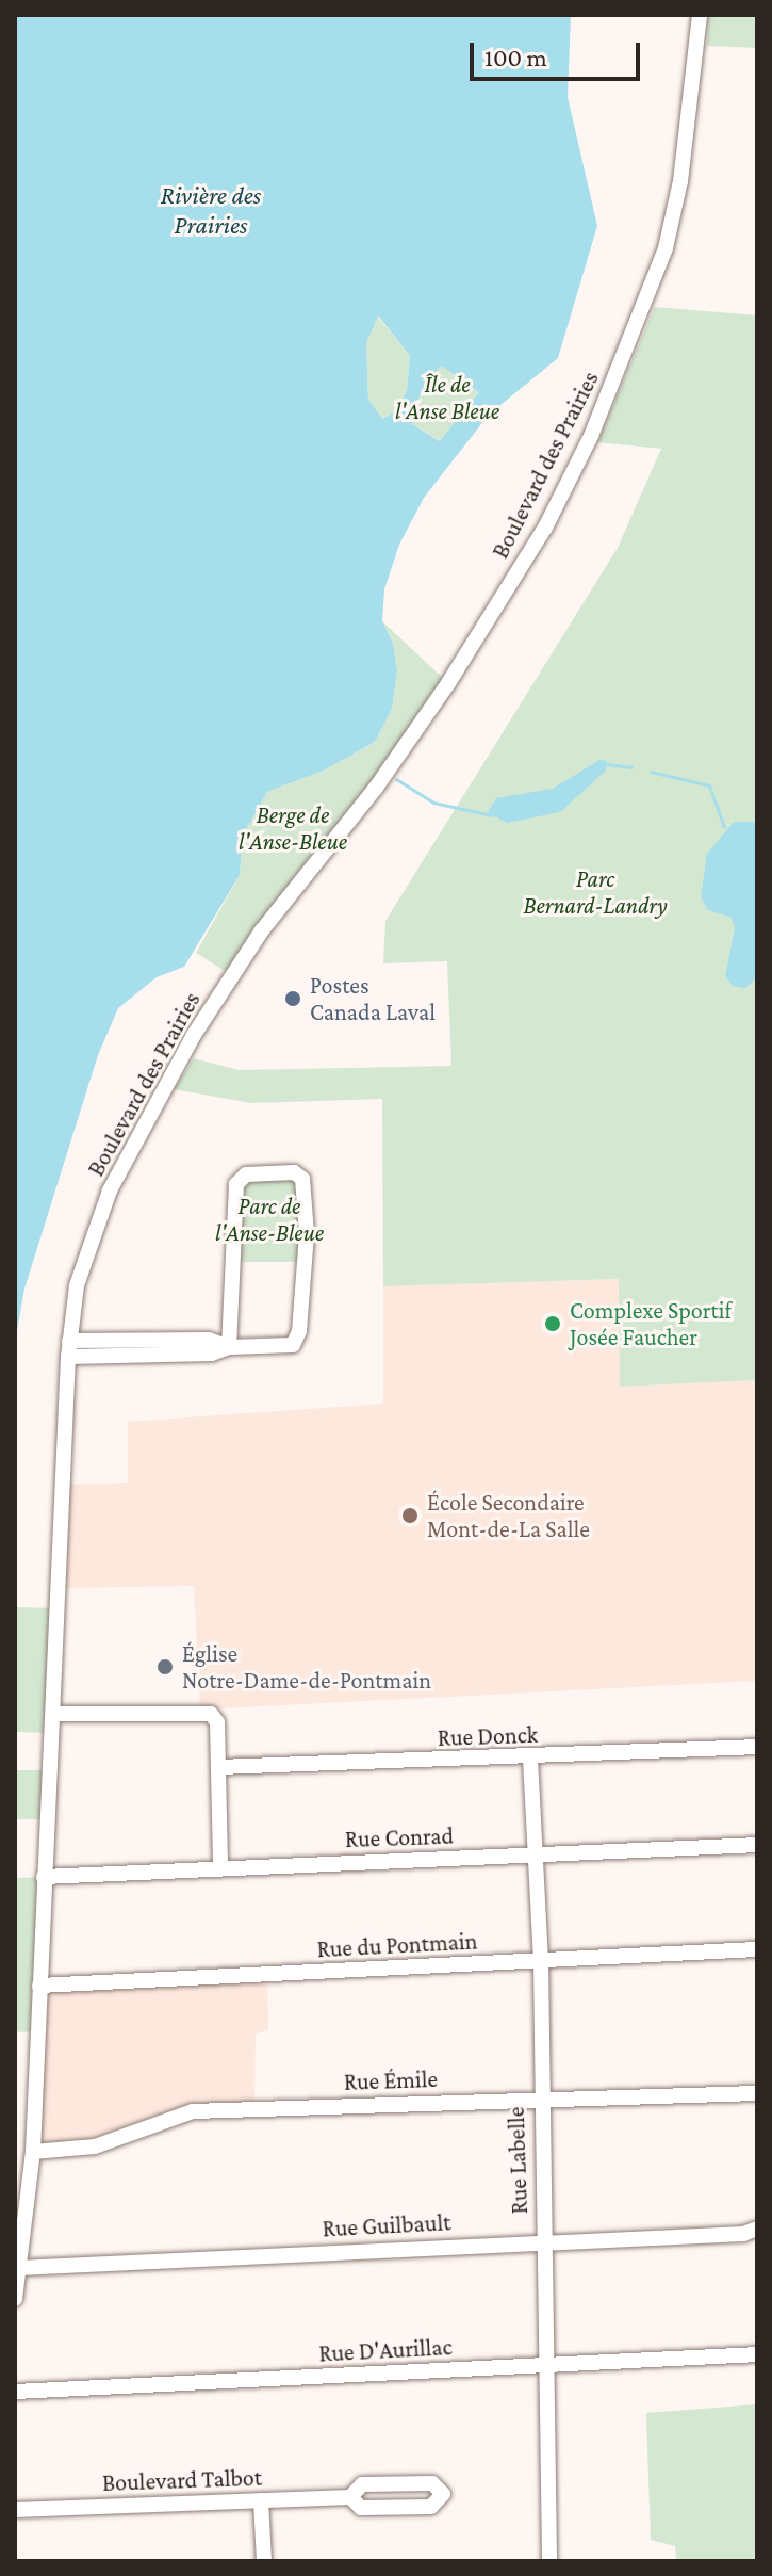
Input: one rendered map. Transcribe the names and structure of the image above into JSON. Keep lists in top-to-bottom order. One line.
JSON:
{"streets":{"street":["Boulevard des Prairies","Rue Donck","Rue Conrad","Rue du Pontmain","Rue Émile","Rue Labelle","Rue Guilbault","Rue D'Aurillac","Boulevard Talbot"]},"crossings":[["Boulevard des Prairies","Rue Conrad"],["Boulevard des Prairies","Rue du Pontmain"],["Boulevard des Prairies","Rue Émile"],["Boulevard des Prairies","Rue Guilbault"],["Rue Donck","Rue Labelle"],["Rue Conrad","Rue Labelle"],["Rue du Pontmain","Rue Labelle"],["Rue Émile","Rue Labelle"],["Rue Labelle","Rue Guilbault"],["Rue Labelle","Rue D'Aurillac"]],"water":["Rivière des Prairies"],"parks":["Île de l'Anse Bleue","Berge de l'Anse-Bleue","Parc Bernard-Landry","Parc de l'Anse-Bleue"],"places":["Postes Canada Laval","Complexe Sportif Josée Faucher","École Secondaire Mont-de-La Salle","Église Notre-Dame-de-Pontmain"],"scale_bar":"100 m"}
